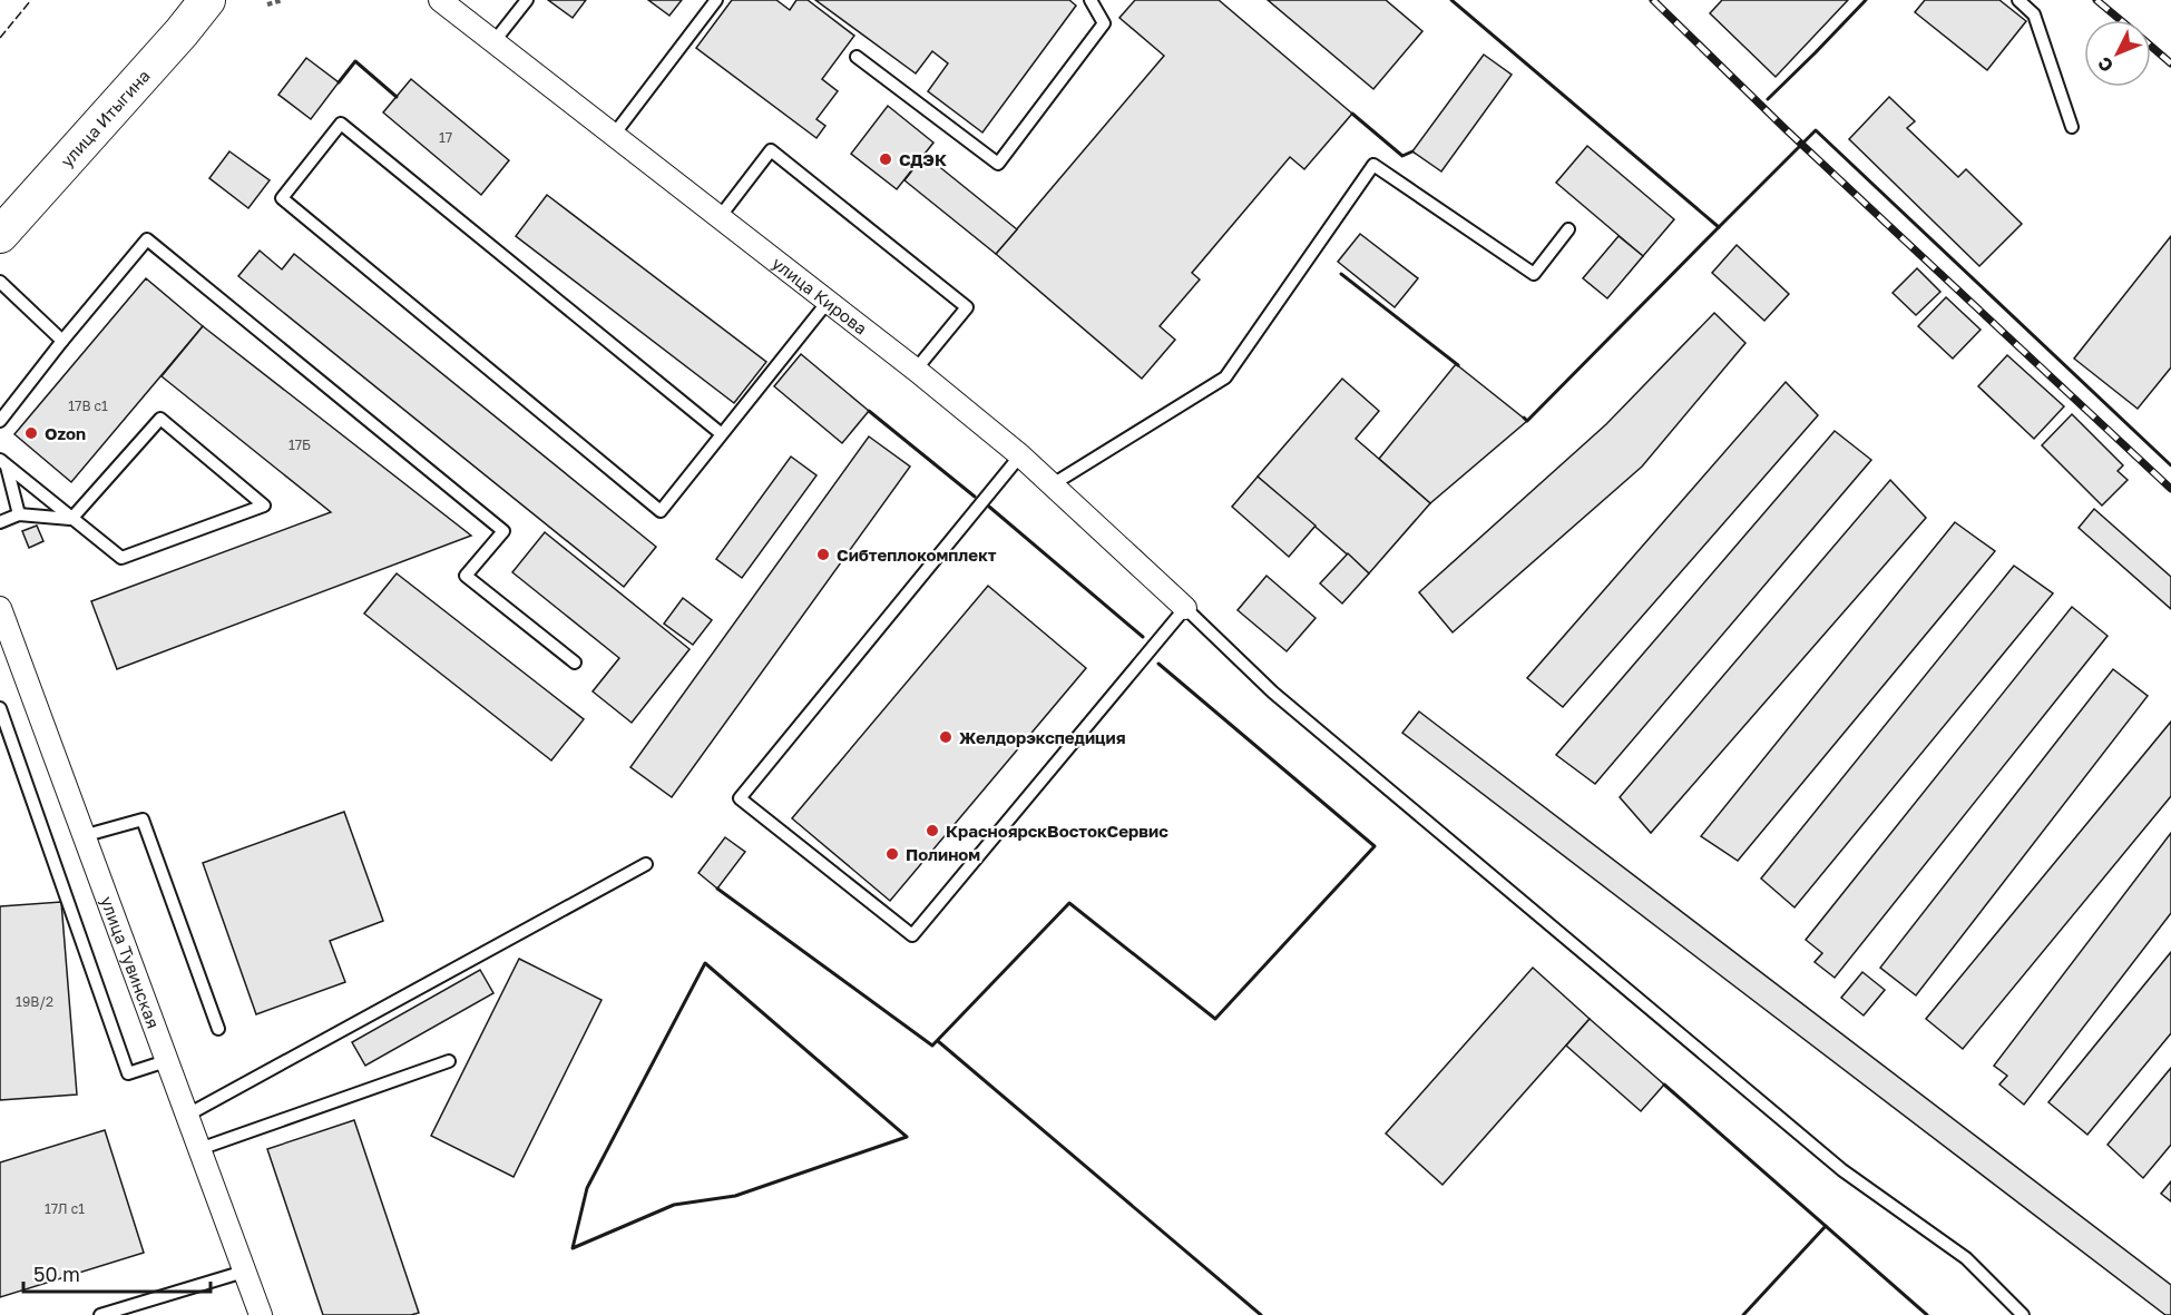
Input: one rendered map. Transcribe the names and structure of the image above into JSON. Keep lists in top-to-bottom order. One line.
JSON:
{"streets":{"main road":["улица Итыгина"],"street":["улица Кирова","улица Тувинская"]},"places":["СДЭК","Ozon","Сибтеплокомплект","Желдорэкспедиция","КрасноярскВостокСервис","Полином"],"house_numbers":["17","17В с1","17Б","19В/2","17Л с1"],"scale_bar":"50 m","north":"bottom left"}
